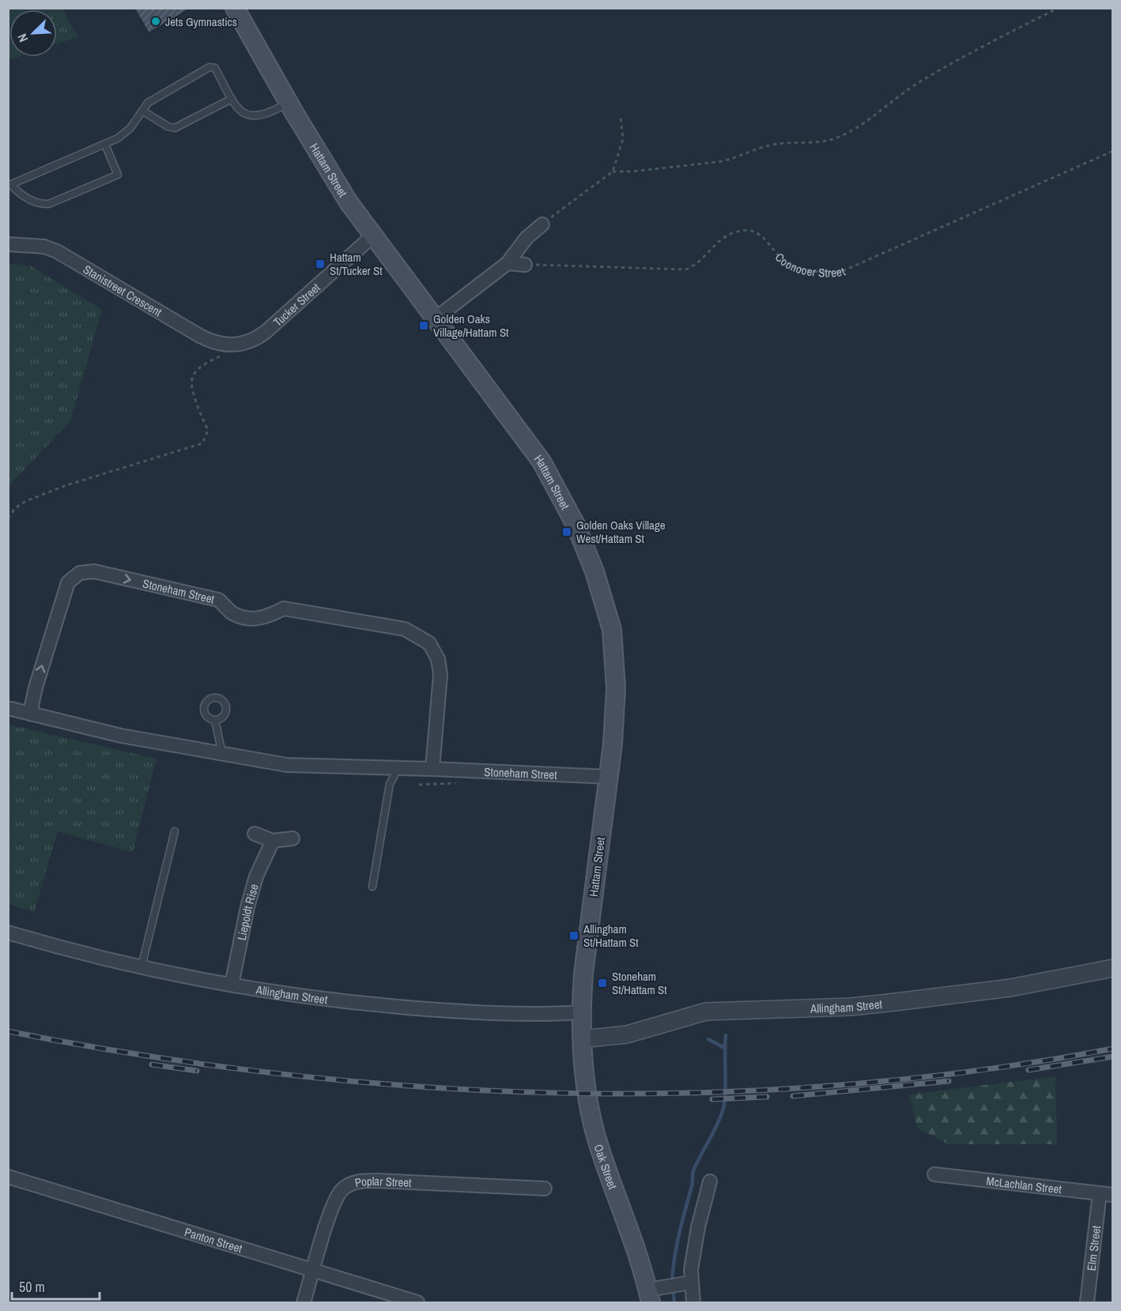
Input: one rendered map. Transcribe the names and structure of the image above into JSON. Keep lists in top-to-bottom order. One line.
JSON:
{"streets":{"main road":["Hattam Street","Oak Street"],"street":["Stanistreet Crescent","Tucker Street","Stoneham Street","Liepoldt Rise","Allingham Street","Poplar Street","McLachlan Street","Panton Street","Elm Street"],"path":["Coonooer Street"]},"crossings":[["Hattam Street","Tucker Street"],["Hattam Street","Stoneham Street"],["Hattam Street","Allingham Street"],["Hattam Street","Oak Street"],["Stanistreet Crescent","Tucker Street"],["Liepoldt Rise","Allingham Street"],["Allingham Street","Oak Street"],["Poplar Street","Panton Street"],["McLachlan Street","Elm Street"]],"places":{"other":["Jets Gymnastics"],"transit":["Hattam St/Tucker St","Golden Oaks Village/Hattam St","Golden Oaks Village West/Hattam St","Allingham St/Hattam St","Stoneham St/Hattam St"]},"scale_bar":"50 m","north":"bottom left"}
